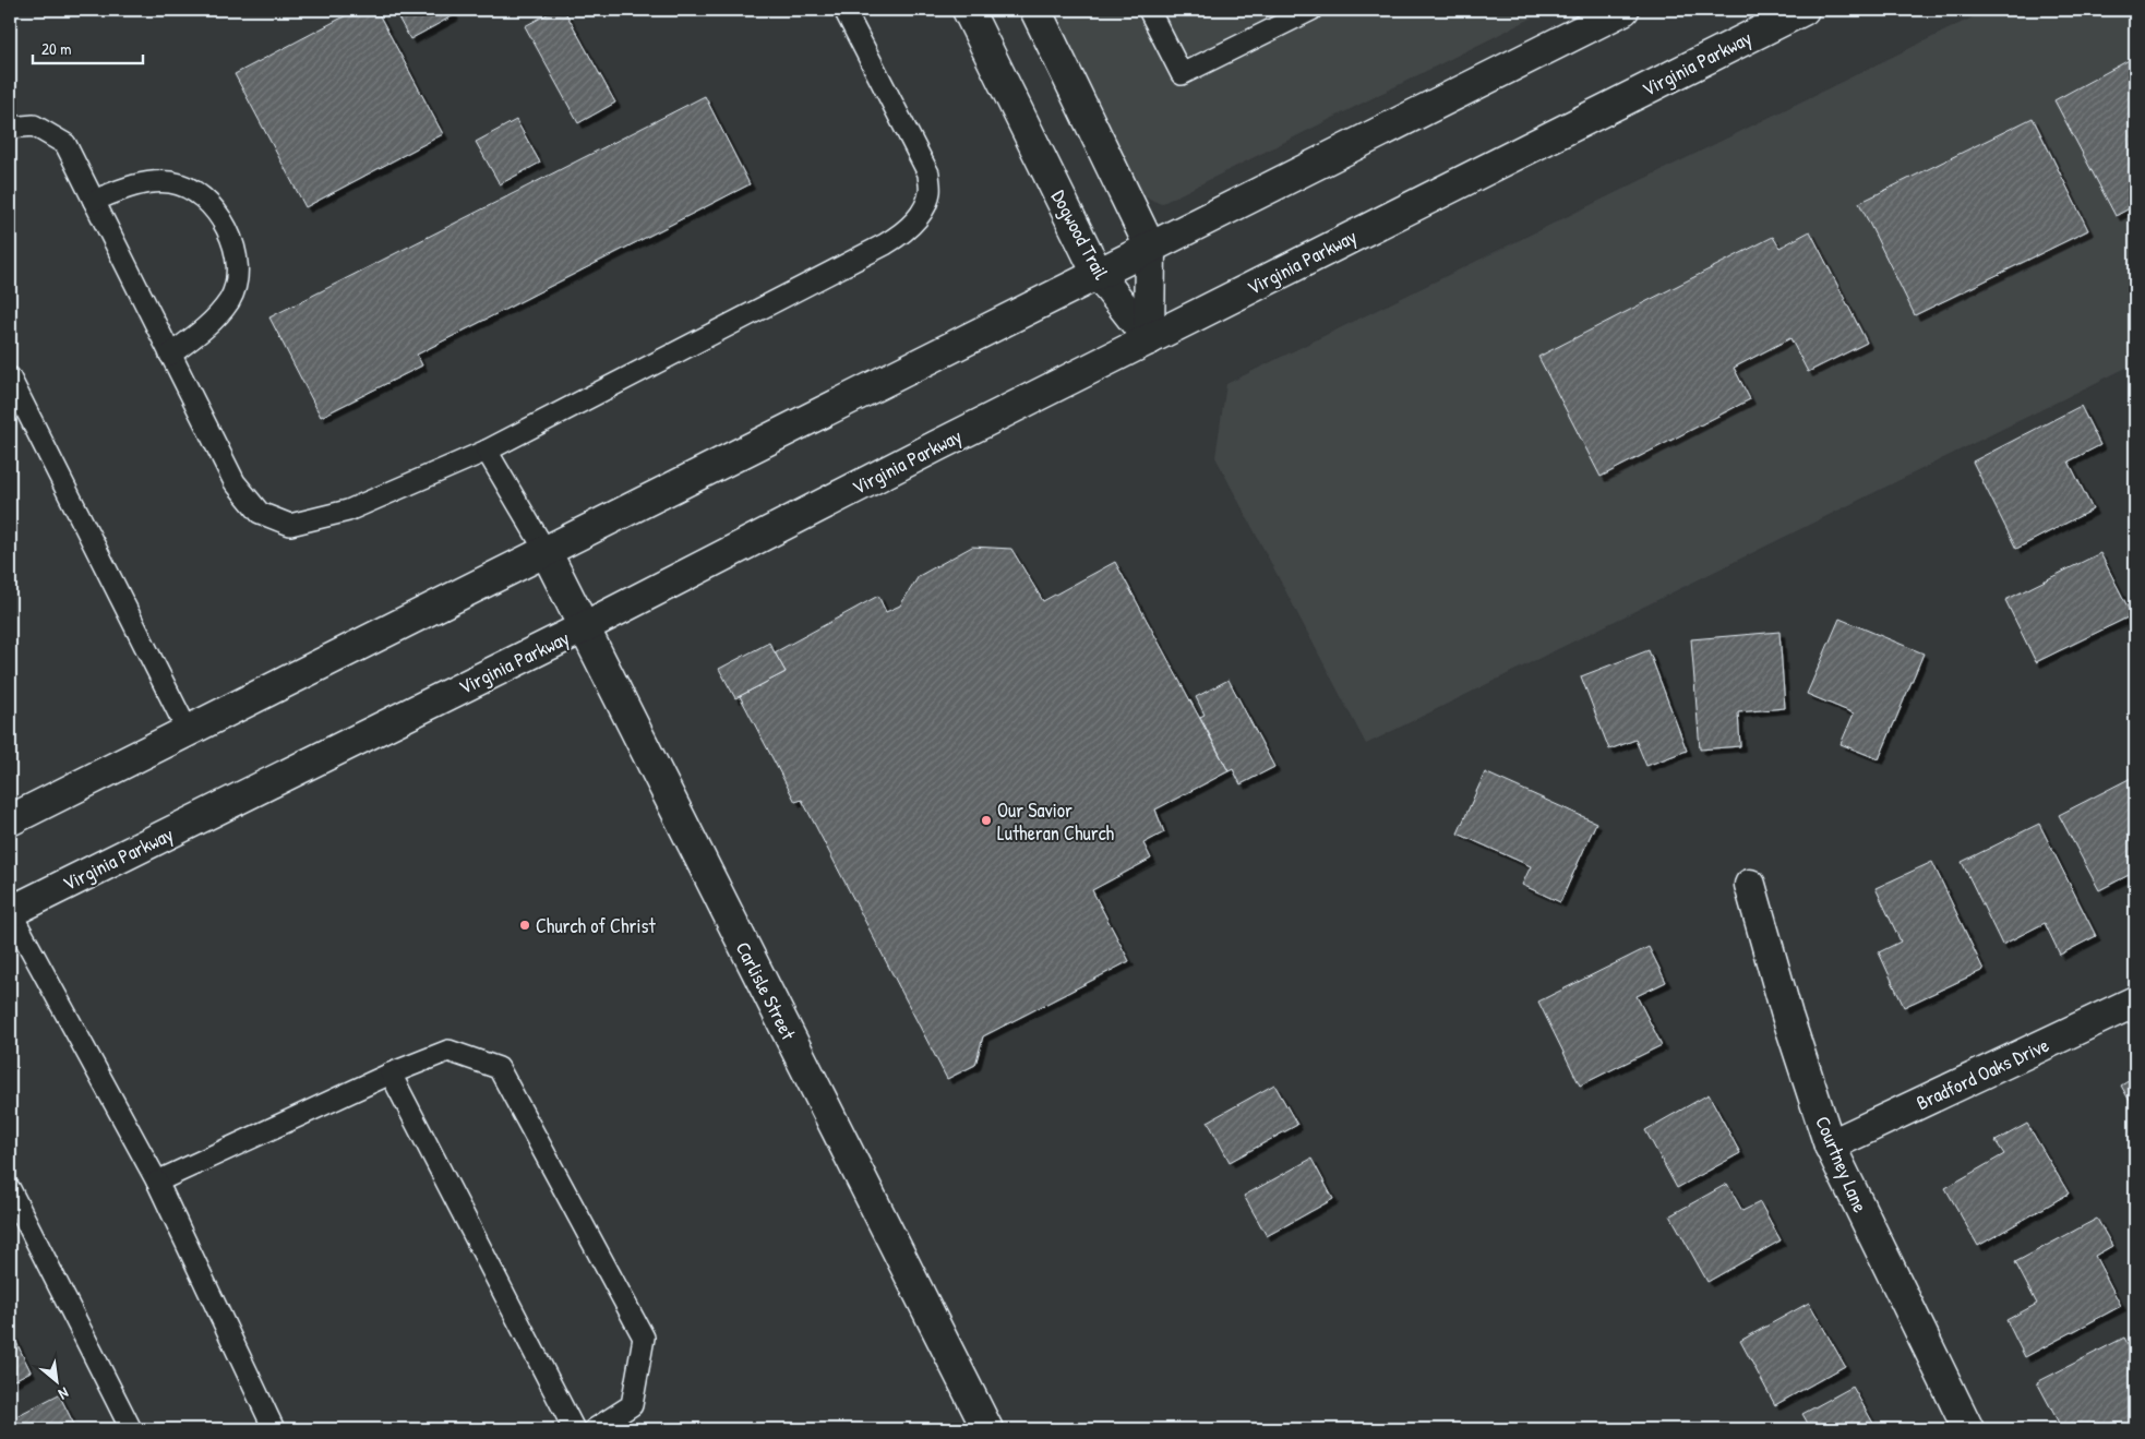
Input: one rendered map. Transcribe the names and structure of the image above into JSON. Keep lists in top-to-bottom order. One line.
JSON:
{"streets":{"main road":["Virginia Parkway","Dogwood Trail","Carlisle Street","Bradford Oaks Drive","Courtney Lane"]},"crossings":[["Virginia Parkway","Dogwood Trail"],["Virginia Parkway","Carlisle Street"],["Bradford Oaks Drive","Courtney Lane"]],"places":["Our Savior Lutheran Church","Church of Christ"],"scale_bar":"20 m","north":"bottom right"}
